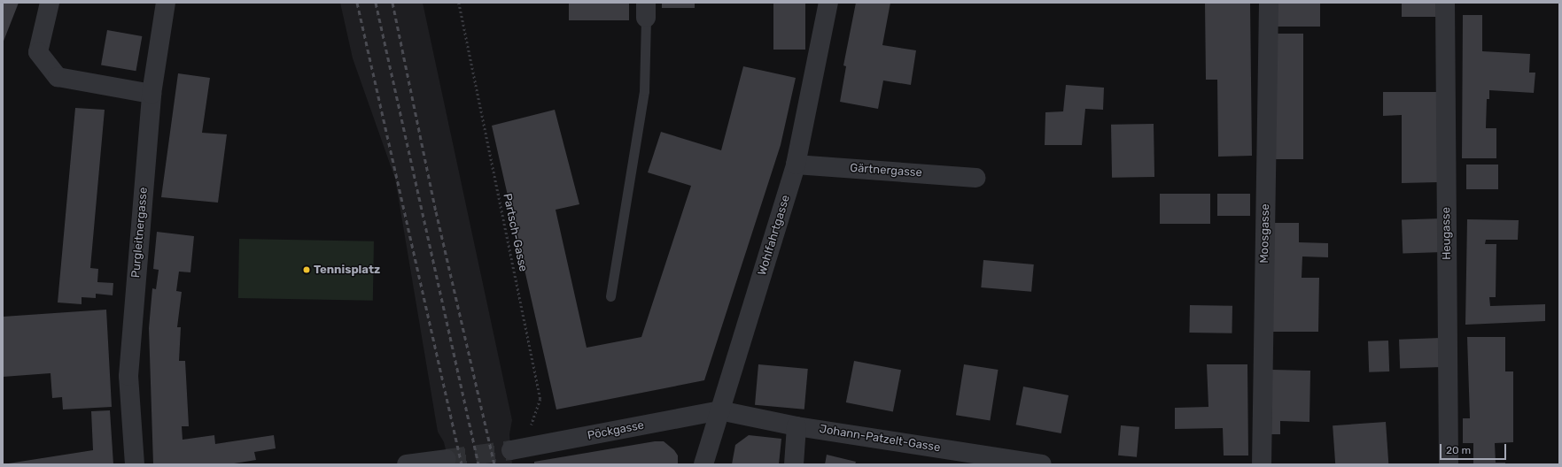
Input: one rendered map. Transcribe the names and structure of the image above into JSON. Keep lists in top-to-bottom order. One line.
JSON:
{"streets":{"street":["Gärtnergasse","Purgleitnergasse","Moosgasse","Heugasse","Wohlfahrtgasse","Pöckgasse","Johann-Patzelt-Gasse"],"path":["Partsch-Gasse"]},"crossings":[["Gärtnergasse","Wohlfahrtgasse"],["Partsch-Gasse","Pöckgasse"],["Wohlfahrtgasse","Pöckgasse"],["Wohlfahrtgasse","Johann-Patzelt-Gasse"],["Pöckgasse","Johann-Patzelt-Gasse"]],"places":["Tennisplatz"],"scale_bar":"20 m"}
